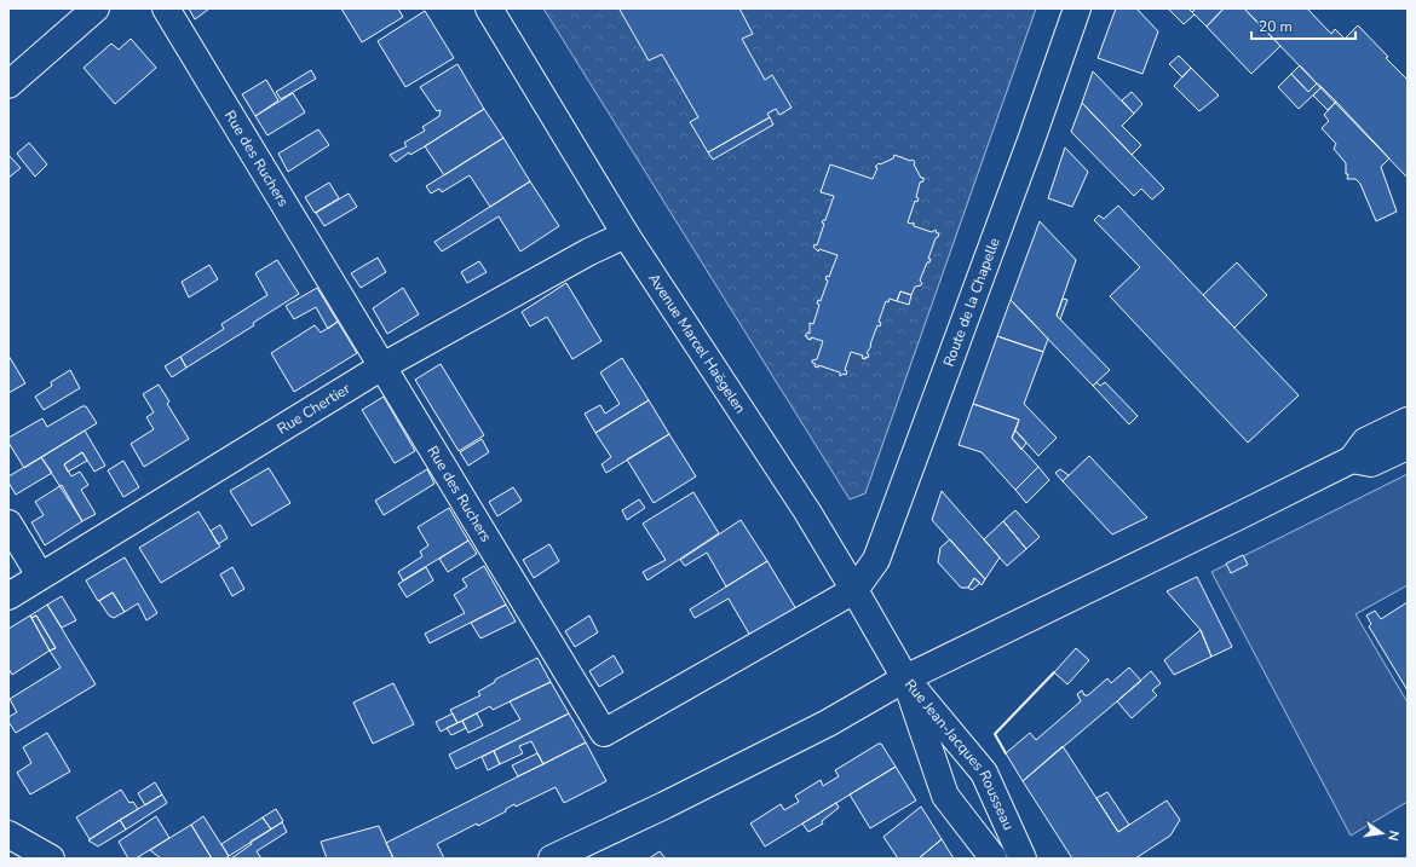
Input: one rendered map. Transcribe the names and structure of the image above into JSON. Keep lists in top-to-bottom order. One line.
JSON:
{"streets":{"main road":["Rue des Ruchers","Route de la Chapelle","Avenue Marcel Haëgelen","Rue Chertier","Rue Jean-Jacques Rousseau"]},"crossings":[["Rue des Ruchers","Route de la Chapelle"],["Rue des Ruchers","Avenue Marcel Haëgelen"],["Rue des Ruchers","Rue Chertier"],["Route de la Chapelle","Avenue Marcel Haëgelen"],["Avenue Marcel Haëgelen","Rue Chertier"],["Avenue Marcel Haëgelen","Rue Jean-Jacques Rousseau"]],"scale_bar":"20 m","north":"right"}
